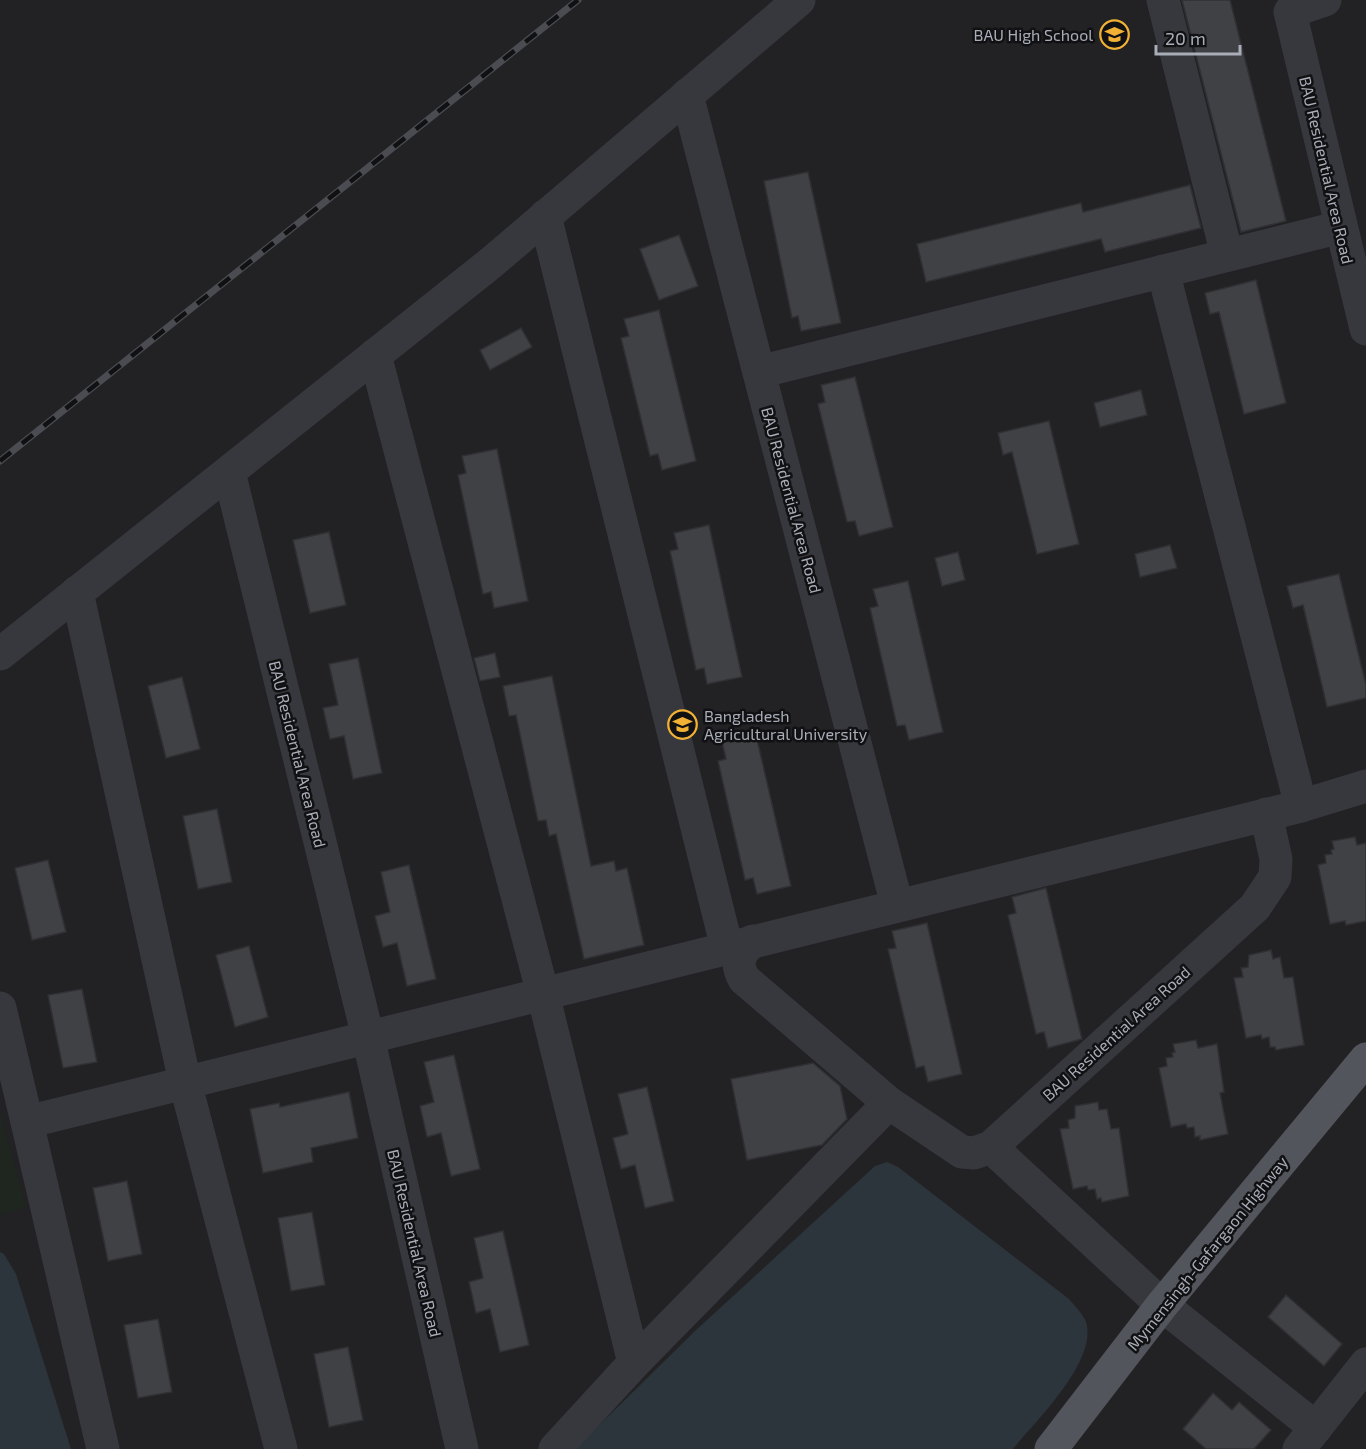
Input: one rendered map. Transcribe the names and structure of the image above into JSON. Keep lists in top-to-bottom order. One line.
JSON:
{"streets":{"main road":["Mymensingh-Gafargaon Highway"],"street":["BAU Residential Area Road"]},"places":{"school or university":["BAU High School","Bangladesh Agricultural University"]},"scale_bar":"20 m"}
